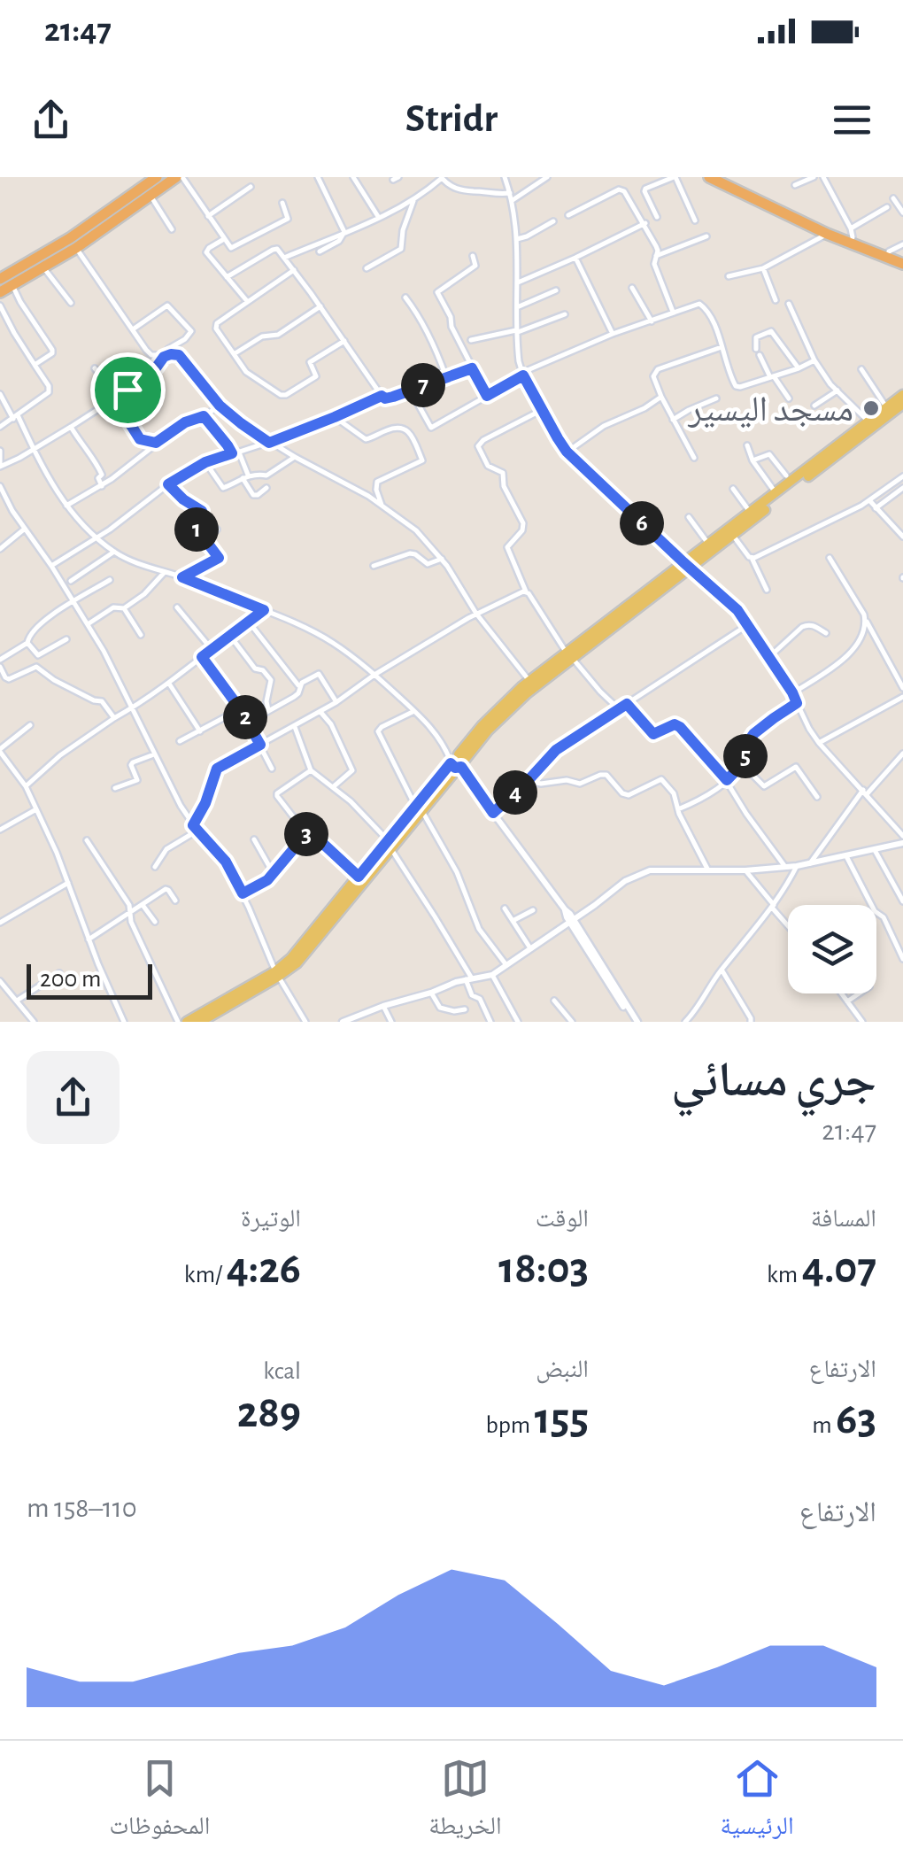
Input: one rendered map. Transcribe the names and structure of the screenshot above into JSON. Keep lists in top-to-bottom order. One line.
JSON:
{"places":["مسجد اليسير"],"scale_bar":"200 m","page":{"status":"21:47","header":"Stridr","pins":["7","6","1","2","5","4","3"],"scale":"200 m","heading":["جري مسائي","21:47"],"stats":[["المسافة","4.07 km"],["الوقت","18:03"],["الوتيرة","4:26 /km"],["الارتفاع","63 m"],["النبض","155 bpm"],["kcal","289"]],"chart":["الارتفاع","110–158 m"],"tabs":["الرئيسية","الخريطة","المحفوظات"]}}
